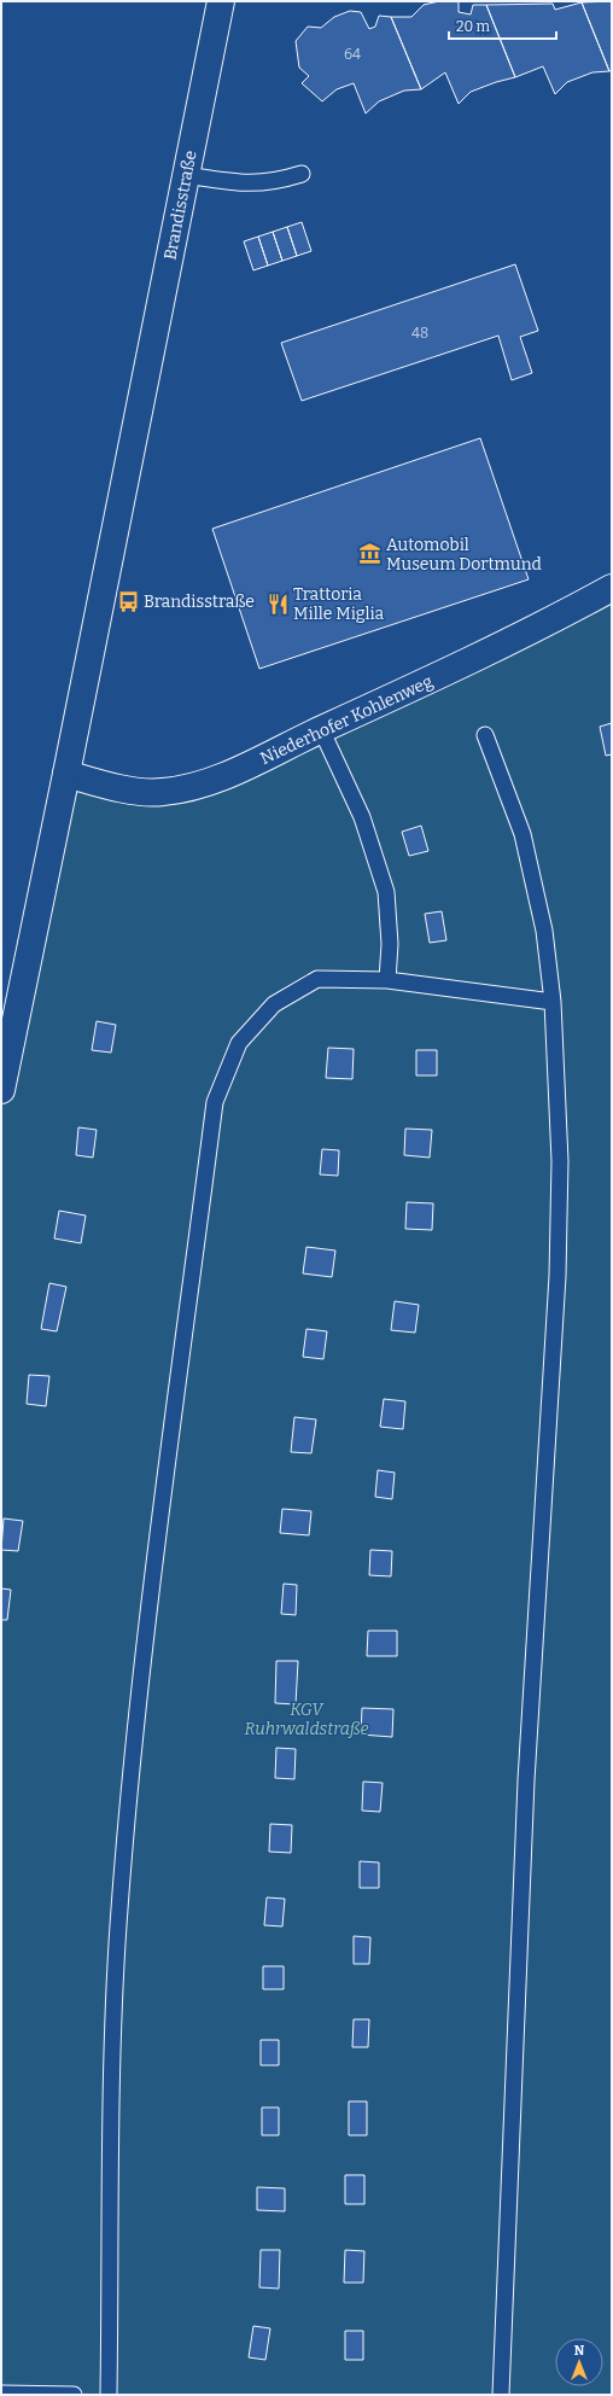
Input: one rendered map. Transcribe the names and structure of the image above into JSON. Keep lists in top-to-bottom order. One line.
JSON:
{"streets":{"street":["Brandisstraße","Niederhofer Kohlenweg"]},"crossings":[["Brandisstraße","Niederhofer Kohlenweg"]],"parks":["KGV Ruhrwaldstraße"],"places":{"museum":["Automobil Museum Dortmund"],"bus stop":["Brandisstraße"],"restaurant":["Trattoria Mille Miglia"]},"house_numbers":["64","48"],"scale_bar":"20 m","north":"top"}
